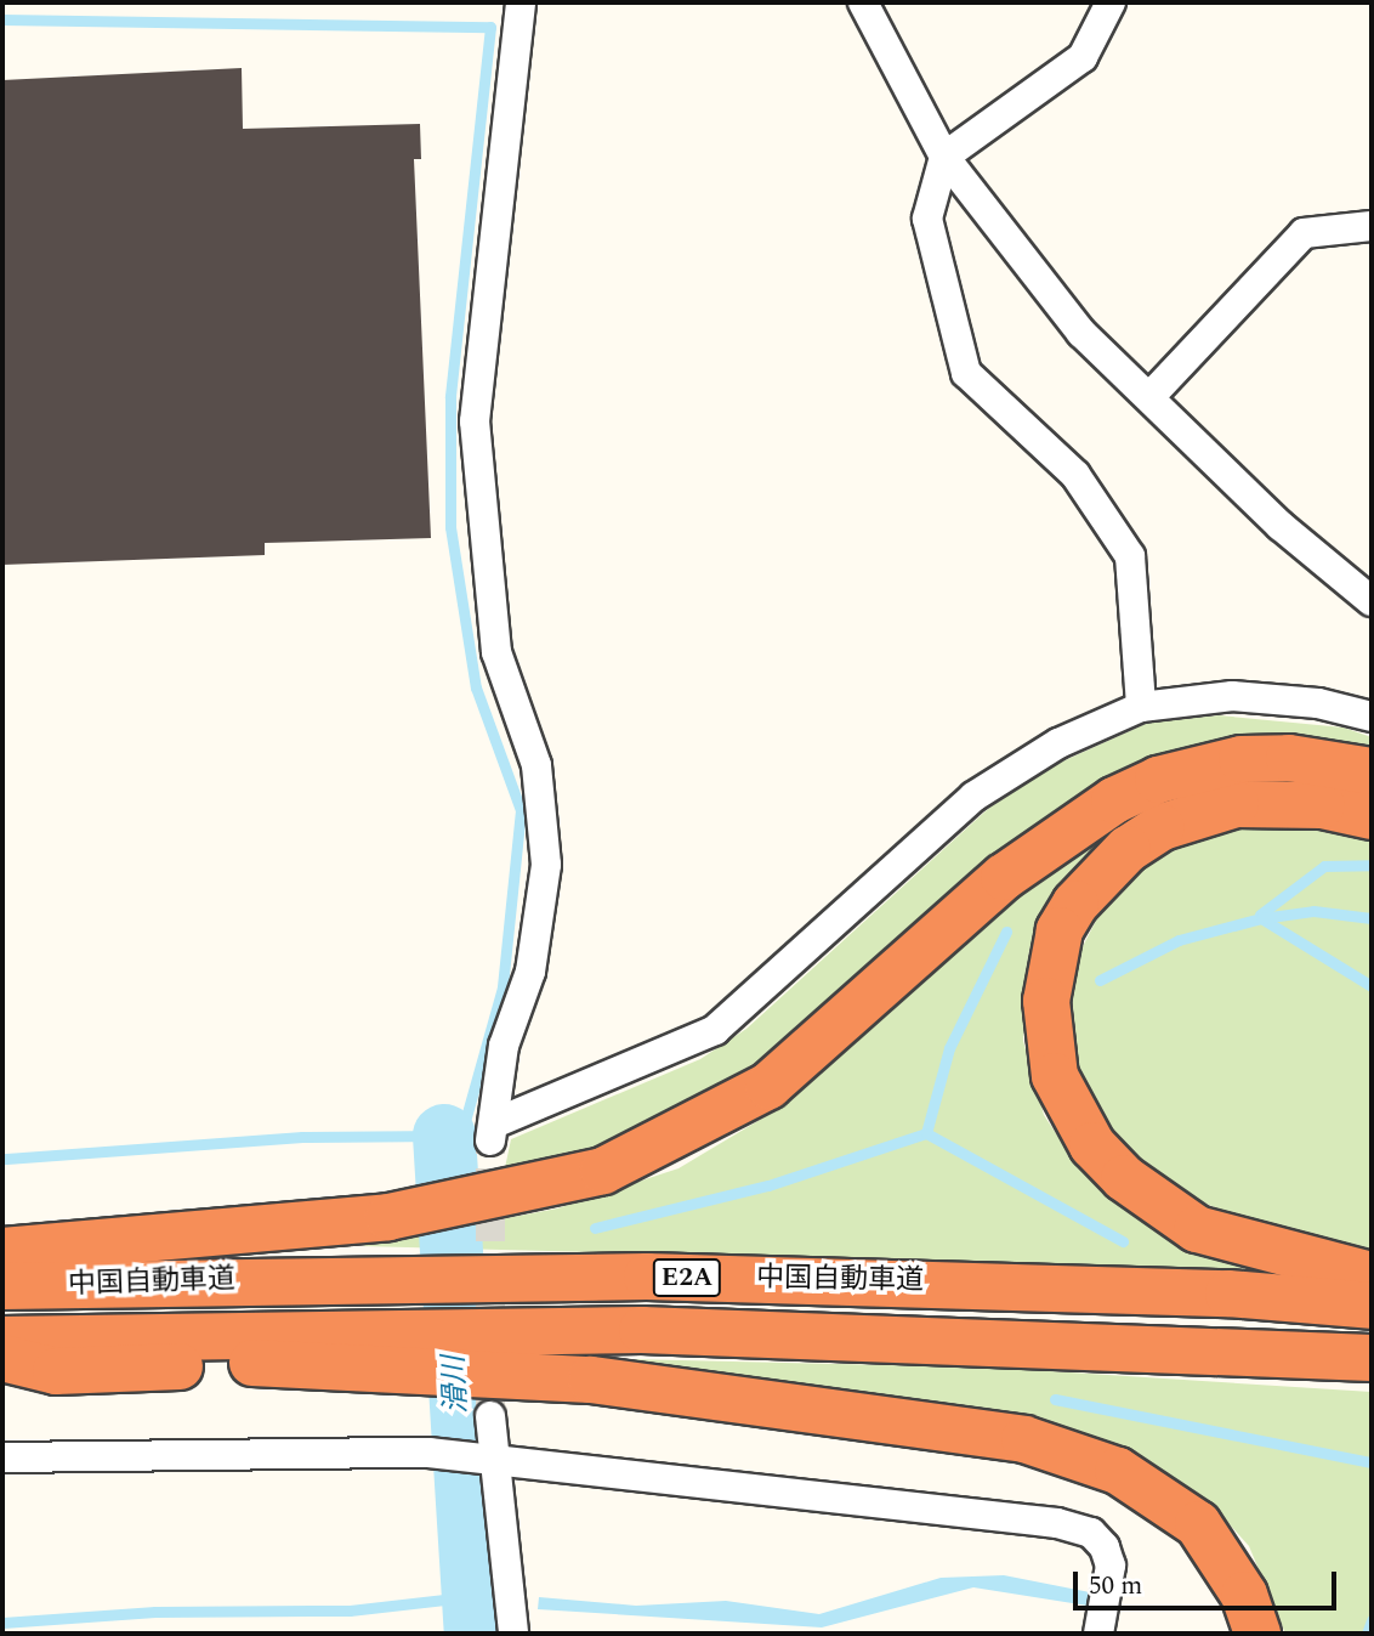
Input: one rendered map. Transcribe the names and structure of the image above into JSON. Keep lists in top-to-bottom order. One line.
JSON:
{"streets":{"highway":["E2A","中国自動車道"]},"water":["滑川"],"scale_bar":"50 m"}
